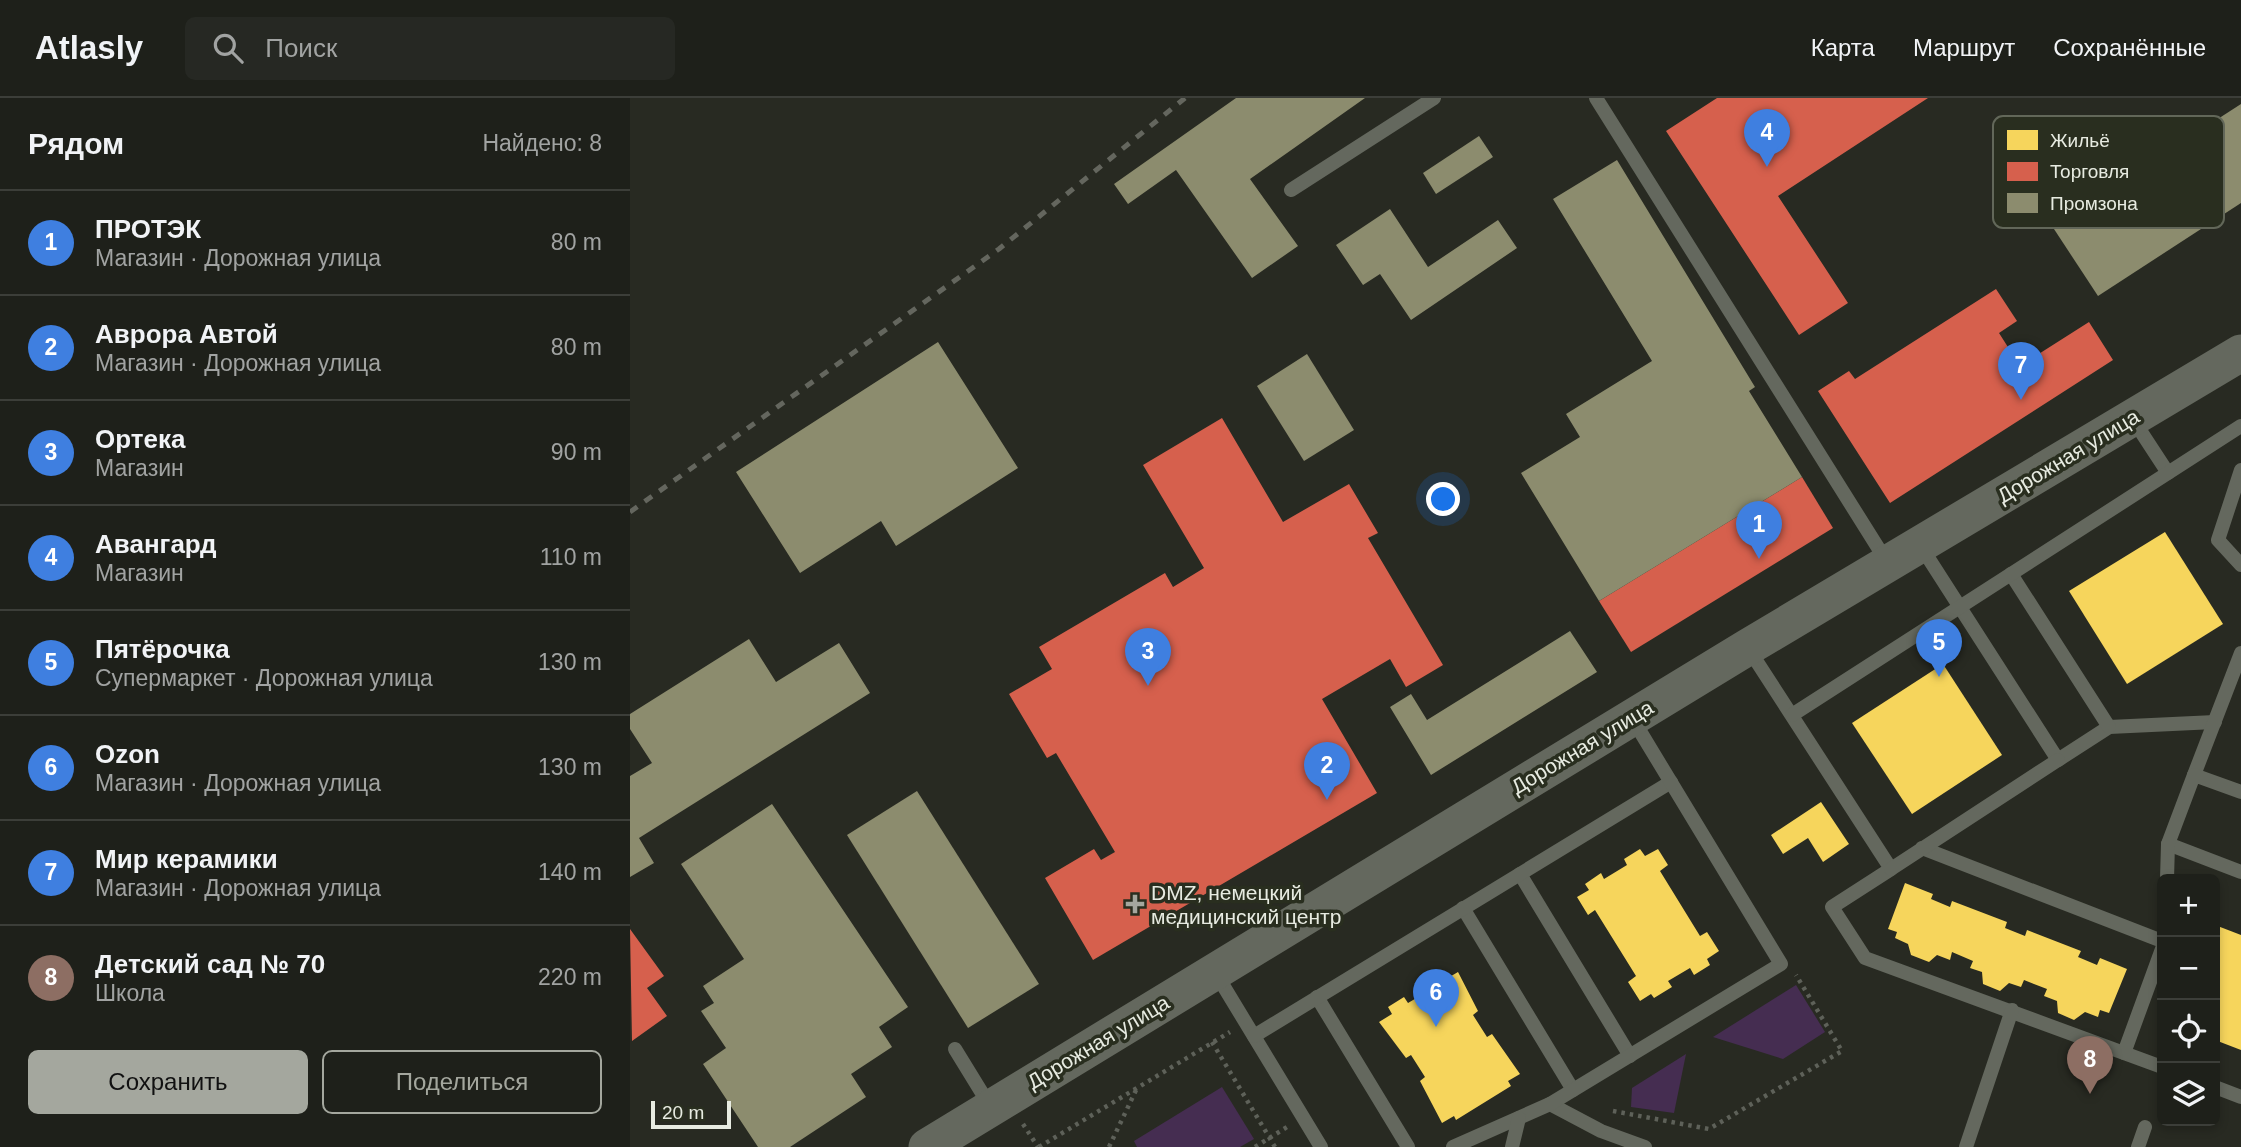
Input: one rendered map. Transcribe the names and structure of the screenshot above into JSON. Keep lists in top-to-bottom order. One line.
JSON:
{"streets":{"street":["Дорожная улица"]},"places":{"health":["DMZ, немецкий медицинский центр"]},"legend":["Жильё","Торговля","Промзона"],"scale_bar":"20 m","page":{"header":"Atlasly","search":"Поиск","nav":["Карта","Маршрут","Сохранённые"],"heading":["Рядом","Найдено: 8"],"pins":["4","7","1","5","3","2","6","8"],"list":[{"mark":"1","name":"ПРОТЭК","note":"Магазин · Дорожная улица","value":"80 m"},{"mark":"2","name":"Аврора Автой","note":"Магазин · Дорожная улица","value":"80 m"},{"mark":"3","name":"Ортека","note":"Магазин","value":"90 m"},{"mark":"4","name":"Авангард","note":"Магазин","value":"110 m"},{"mark":"5","name":"Пятёрочка","note":"Супермаркет · Дорожная улица","value":"130 m"},{"mark":"6","name":"Ozon","note":"Магазин · Дорожная улица","value":"130 m"},{"mark":"7","name":"Мир керамики","note":"Магазин · Дорожная улица","value":"140 m"},{"mark":"8","name":"Детский сад № 70","note":"Школа","value":"220 m"}],"map_buttons":["+","−"],"buttons":["Сохранить","Поделиться"],"scale":"20 m"}}
